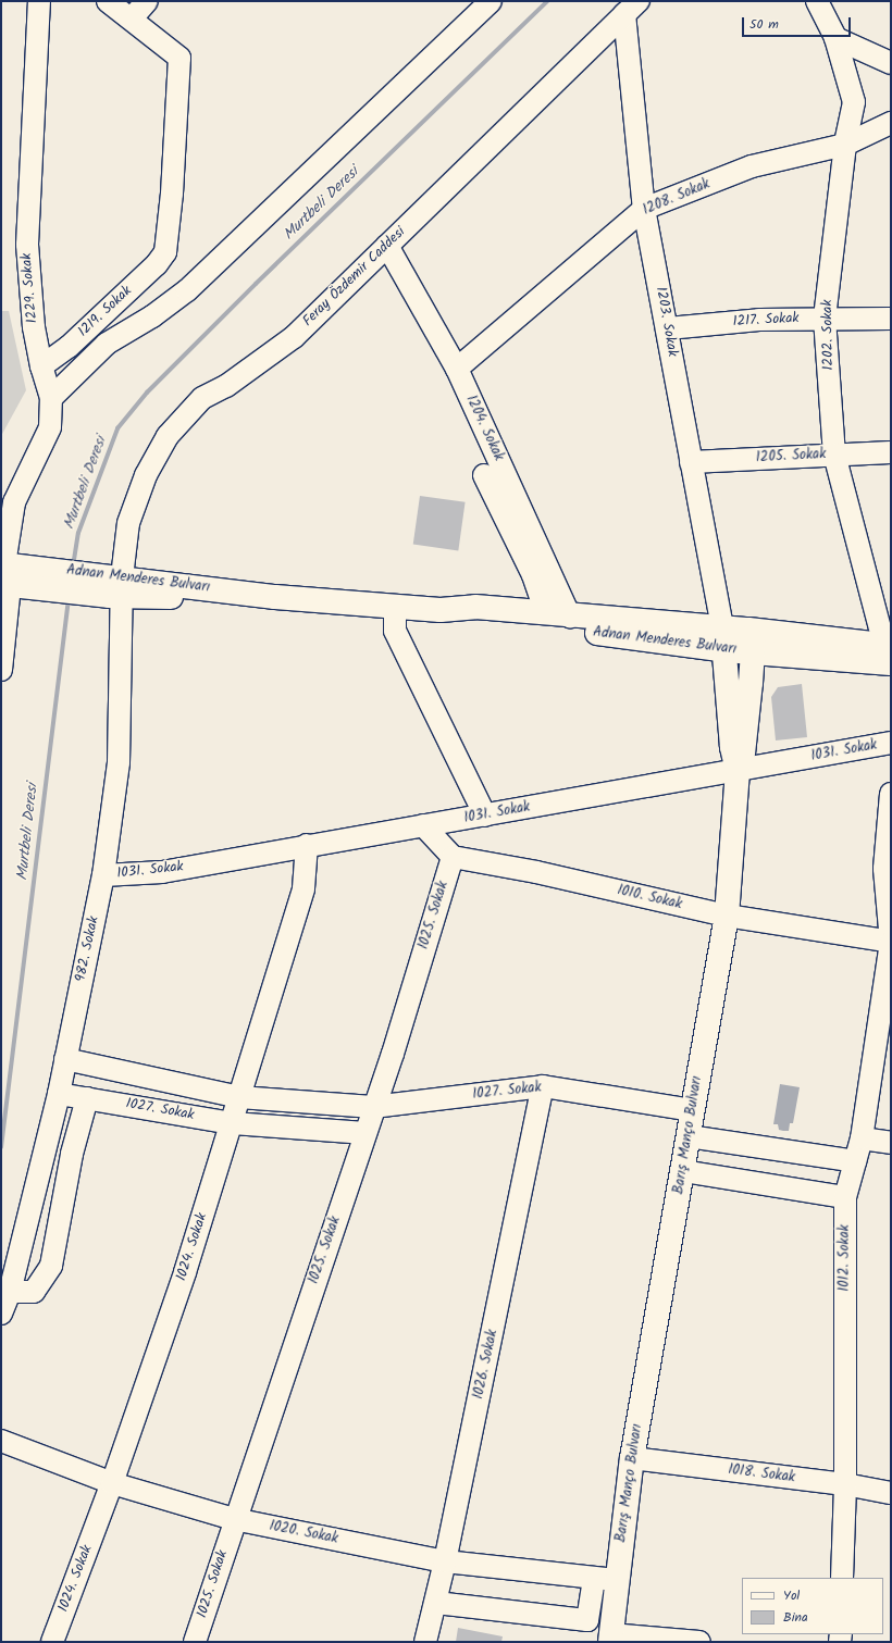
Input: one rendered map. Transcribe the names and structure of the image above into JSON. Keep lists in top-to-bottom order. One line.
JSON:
{"streets":{"main road":["Adnan Menderes Bulvarı","Barış Manço Bulvarı"],"street":["1208. Sokak","Feray Özdemir Caddesi","1229. Sokak","1219. Sokak","1217. Sokak","1203. Sokak","1202. Sokak","1204. Sokak","1205. Sokak","1031. Sokak","1010. Sokak","1025. Sokak","982. Sokak","1027. Sokak","1024. Sokak","1012. Sokak","1026. Sokak","1018. Sokak","1020. Sokak"]},"crossings":[["1208. Sokak","1203. Sokak"],["1208. Sokak","1202. Sokak"],["1208. Sokak","1204. Sokak"],["Feray Özdemir Caddesi","1203. Sokak"],["Feray Özdemir Caddesi","1204. Sokak"],["Feray Özdemir Caddesi","Adnan Menderes Bulvarı"],["Feray Özdemir Caddesi","982. Sokak"],["1229. Sokak","1219. Sokak"],["1229. Sokak","Adnan Menderes Bulvarı"],["1217. Sokak","1203. Sokak"],["1217. Sokak","1202. Sokak"],["1203. Sokak","1205. Sokak"],["1203. Sokak","Adnan Menderes Bulvarı"],["1203. Sokak","Barış Manço Bulvarı"],["1202. Sokak","1205. Sokak"],["1202. Sokak","Adnan Menderes Bulvarı"],["1204. Sokak","Adnan Menderes Bulvarı"],["Adnan Menderes Bulvarı","982. Sokak"],["Adnan Menderes Bulvarı","Barış Manço Bulvarı"],["1031. Sokak","982. Sokak"],["1031. Sokak","Barış Manço Bulvarı"],["1031. Sokak","1024. Sokak"],["1010. Sokak","1025. Sokak"],["1010. Sokak","Barış Manço Bulvarı"],["1010. Sokak","1012. Sokak"],["1025. Sokak","1027. Sokak"],["1025. Sokak","1020. Sokak"],["982. Sokak","1027. Sokak"],["1027. Sokak","Barış Manço Bulvarı"],["1027. Sokak","1024. Sokak"],["1027. Sokak","1026. Sokak"],["Barış Manço Bulvarı","1018. Sokak"],["Barış Manço Bulvarı","1020. Sokak"],["1024. Sokak","1020. Sokak"],["1012. Sokak","1018. Sokak"],["1026. Sokak","1020. Sokak"]],"water":["Murtbeli Deresi"],"legend":["Yol","Bina"],"scale_bar":"50 m"}
